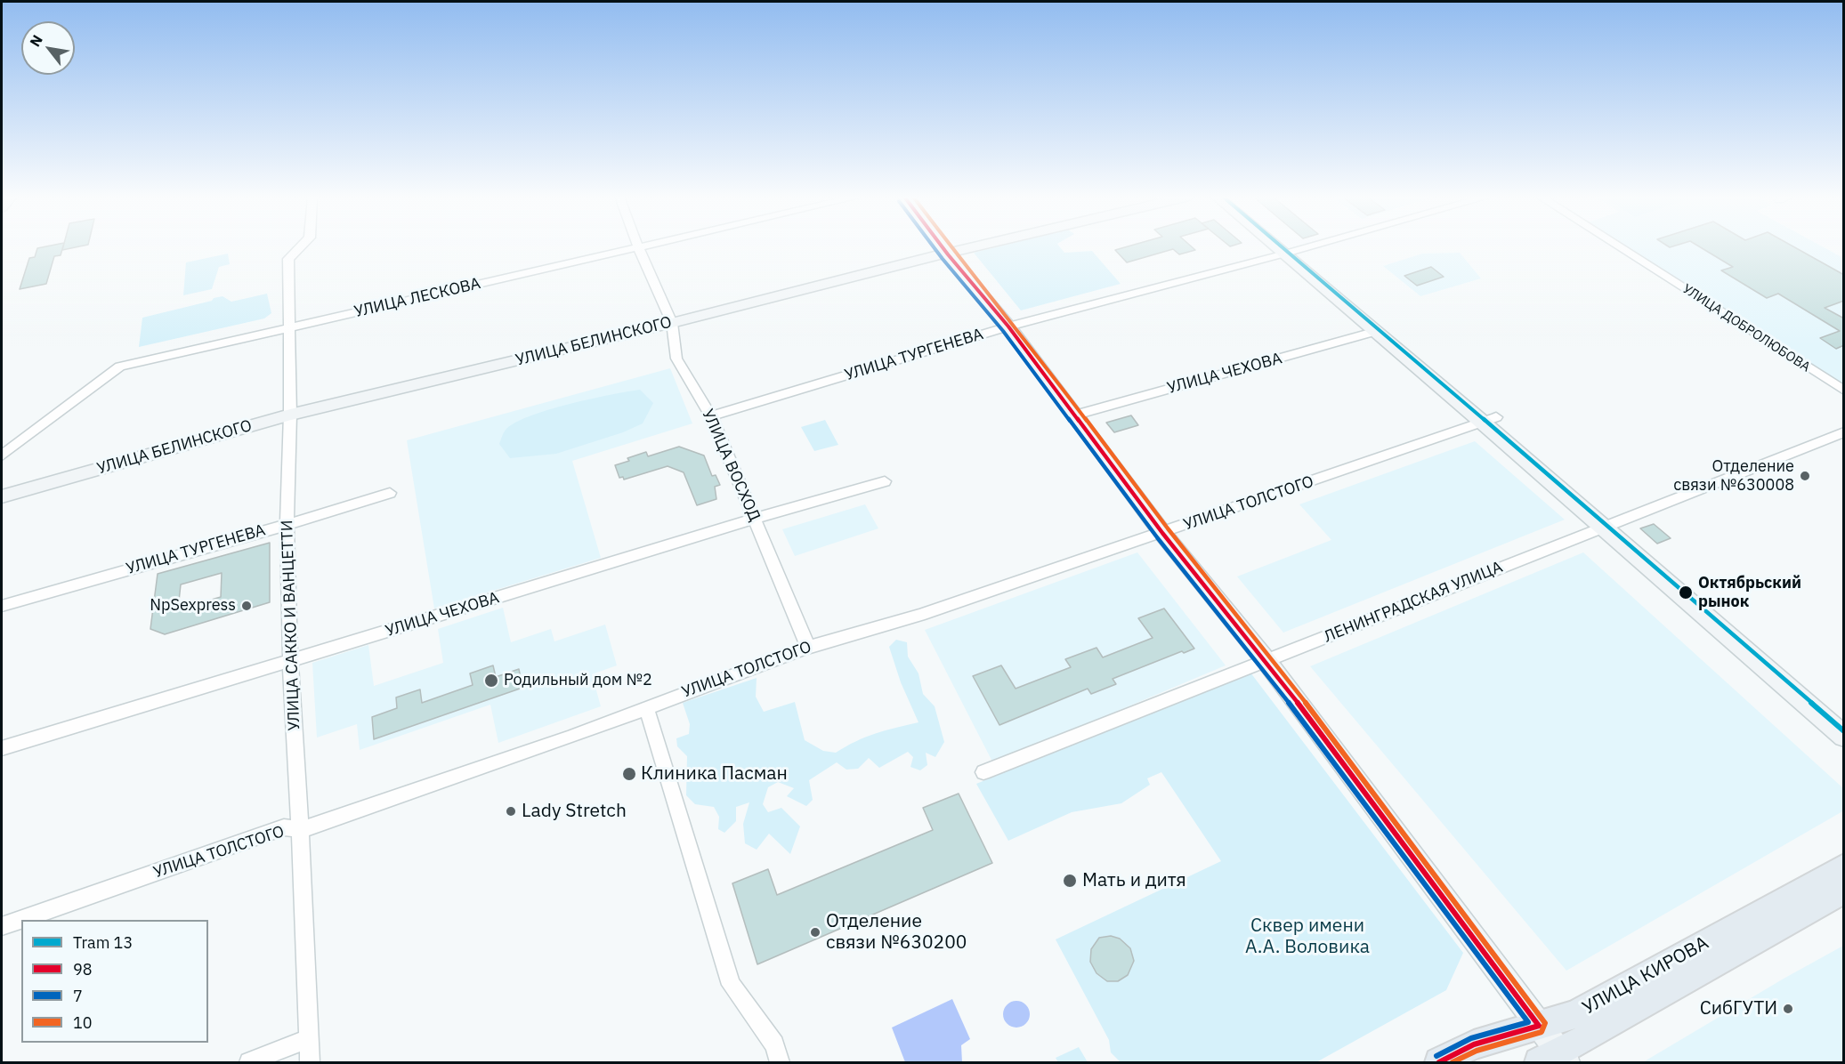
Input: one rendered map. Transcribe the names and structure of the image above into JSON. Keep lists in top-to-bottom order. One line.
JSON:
{"streets":{"main road":["УЛИЦА КИРОВА"],"street":["УЛИЦА ЛЕСКОВА","УЛИЦА ДОБРОЛЮБОВА","УЛИЦА БЕЛИНСКОГО","УЛИЦА ТУРГЕНЕВА","УЛИЦА ЧЕХОВА","УЛИЦА ВОСХОД","УЛИЦА ТОЛСТОГО","ЛЕНИНГРАДСКАЯ УЛИЦА","УЛИЦА САККО И ВАНЦЕТТИ"]},"crossings":[["УЛИЦА ЛЕСКОВА","УЛИЦА ВОСХОД"],["УЛИЦА ЛЕСКОВА","УЛИЦА САККО И ВАНЦЕТТИ"],["УЛИЦА БЕЛИНСКОГО","УЛИЦА ВОСХОД"],["УЛИЦА БЕЛИНСКОГО","УЛИЦА САККО И ВАНЦЕТТИ"],["УЛИЦА ТУРГЕНЕВА","УЛИЦА ВОСХОД"],["УЛИЦА ТУРГЕНЕВА","УЛИЦА САККО И ВАНЦЕТТИ"],["УЛИЦА ЧЕХОВА","УЛИЦА ВОСХОД"],["УЛИЦА ЧЕХОВА","УЛИЦА САККО И ВАНЦЕТТИ"],["УЛИЦА ВОСХОД","УЛИЦА ТОЛСТОГО"],["УЛИЦА ТОЛСТОГО","УЛИЦА САККО И ВАНЦЕТТИ"]],"parks":["Cквер имени А.А. Воловика"],"places":["Отделение связи №630008","Октябрьский рынок","NpSexpress","Родильный дом №2","Клиника Пасман","Lady Stretch","Мать и дитя","Отделение связи №630200","СибГУТИ"],"lines":["tram line 13","transit line 98","transit line 7","transit line 10"],"legend":["Tram 13","98","7","10"],"north":"top left"}
